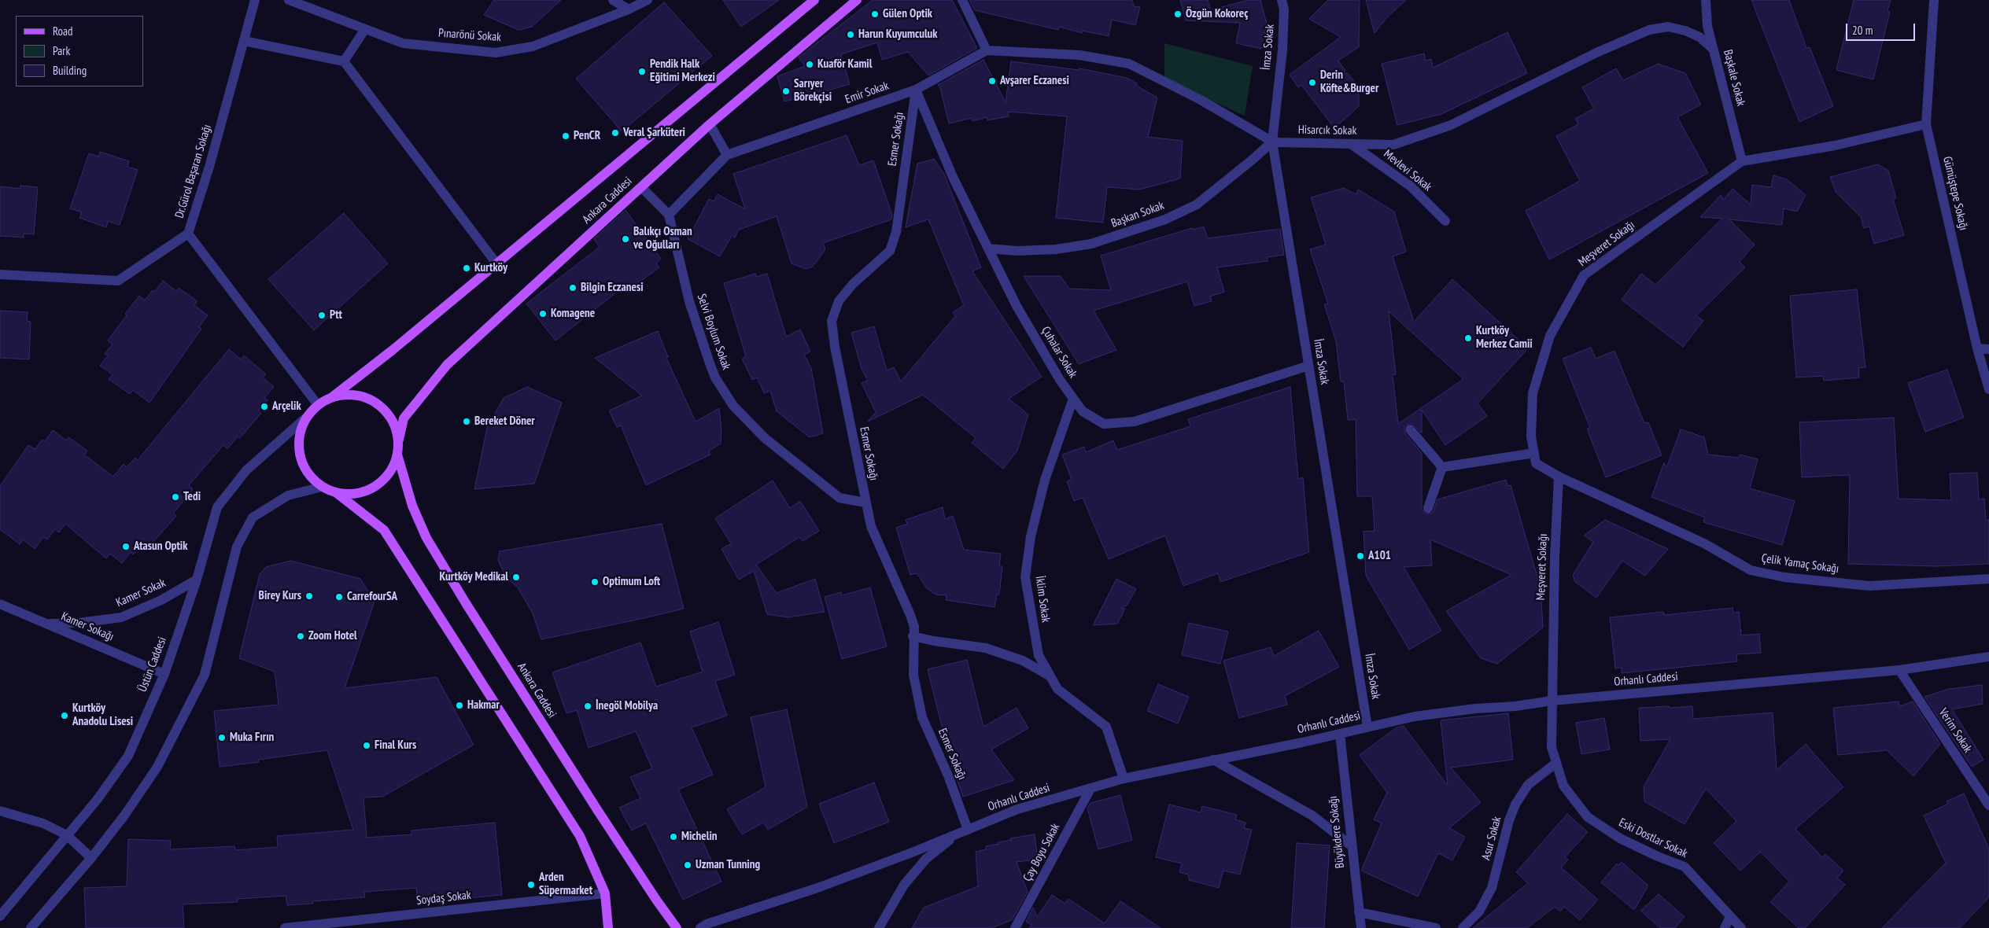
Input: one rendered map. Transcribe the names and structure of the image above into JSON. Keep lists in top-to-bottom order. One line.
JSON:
{"streets":{"main road":["Ankara Caddesi"],"street":["Pınarönü Sokak","İmza Sokak","Başkale Sokak","Emir Sokak","Hisarcık Sokak","Esmer Sokağı","Mevlevi Sokak","Dr.Gürol Başaran Sokağı","Gümüştepe Sokağı","Başkan Sokak","Meşveret Sokağı","Selvi Boylum Sokak","Çuhalar Sokak","Çelik Yamaç Sokağı","Kamer Sokak","İklim Sokak","Kamer Sokağı","Üstün Caddesi","Orhanlı Caddesi","Verim Sokak","Büyükdere Sokağı","Asur Sokak","Eski Dostlar Sokak","Çay Boyu Sokak","Soydaş Sokak"]},"crossings":[["İmza Sokak","Hisarcık Sokak"],["İmza Sokak","Başkan Sokak"],["İmza Sokak","Çuhalar Sokak"],["İmza Sokak","Orhanlı Caddesi"],["Başkale Sokak","Hisarcık Sokak"],["Başkale Sokak","Meşveret Sokağı"],["Emir Sokak","Hisarcık Sokak"],["Emir Sokak","Esmer Sokağı"],["Emir Sokak","Çuhalar Sokak"],["Hisarcık Sokak","Mevlevi Sokak"],["Hisarcık Sokak","Başkan Sokak"],["Esmer Sokağı","Selvi Boylum Sokak"],["Esmer Sokağı","Çuhalar Sokak"],["Esmer Sokağı","Orhanlı Caddesi"],["Dr.Gürol Başaran Sokağı","Ankara Caddesi"],["Dr.Gürol Başaran Sokağı","Üstün Caddesi"],["Gümüştepe Sokağı","Meşveret Sokağı"],["Ankara Caddesi","Üstün Caddesi"],["Başkan Sokak","Çuhalar Sokak"],["Meşveret Sokağı","Çelik Yamaç Sokağı"],["Meşveret Sokağı","Orhanlı Caddesi"],["Meşveret Sokağı","Eski Dostlar Sokak"],["Çuhalar Sokak","İklim Sokak"],["Kamer Sokak","Kamer Sokağı"],["Kamer Sokak","Üstün Caddesi"],["İklim Sokak","Orhanlı Caddesi"],["Kamer Sokağı","Üstün Caddesi"],["Orhanlı Caddesi","Verim Sokak"],["Orhanlı Caddesi","Büyükdere Sokağı"],["Orhanlı Caddesi","Eski Dostlar Sokak"],["Orhanlı Caddesi","Çay Boyu Sokak"],["Asur Sokak","Eski Dostlar Sokak"]],"places":["Gülen Optik","Özgün Kokoreç","Harun Kuyumculuk","Kuaför Kamil","Pendik Halk Eğitimi Merkezi","Avşarer Eczanesi","Derin Köfte&Burger","Sarıyer Börekçisi","Veral Şarküteri","PenCR","Balıkçı Osman ve Oğulları","Kurtköy","Bilgin Eczanesi","Komagene","Ptt","Kurtköy Merkez Camii","Arçelik","Bereket Döner","Tedi","Atasun Optik","A101","Kurtköy Medikal","Optimum Loft","Birey Kurs","CarrefourSA","Zoom Hotel","Hakmar","İnegöl Mobilya","Kurtköy Anadolu Lisesi","Muka Fırın","Final Kurs","Michelin","Uzman Tunning","Arden Süpermarket"],"legend":["Road","Park","Building"],"scale_bar":"20 m"}
